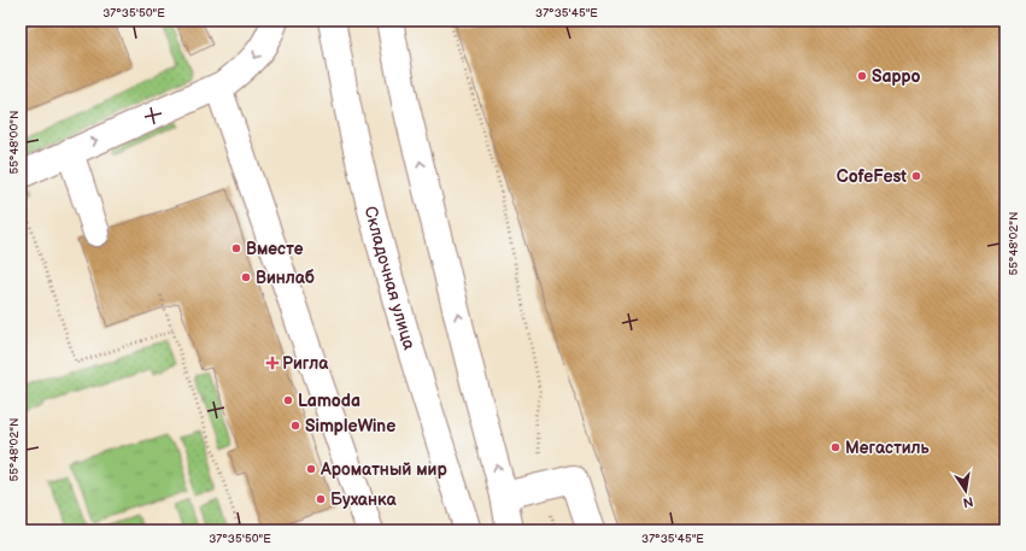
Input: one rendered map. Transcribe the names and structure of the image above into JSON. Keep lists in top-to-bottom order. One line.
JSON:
{"streets":{"street":["Складочная улица"]},"places":{"other":["Sappo","CofeFest","Вместе","Винлаб","Lamoda","SimpleWine","Мегастиль","Ароматный мир","Буханка"],"health":["Ригла"]},"north":"bottom","coordinates":["37°35'50\"E","37°35'45\"E","55°48'00\"N","55°48'02\"N"]}
